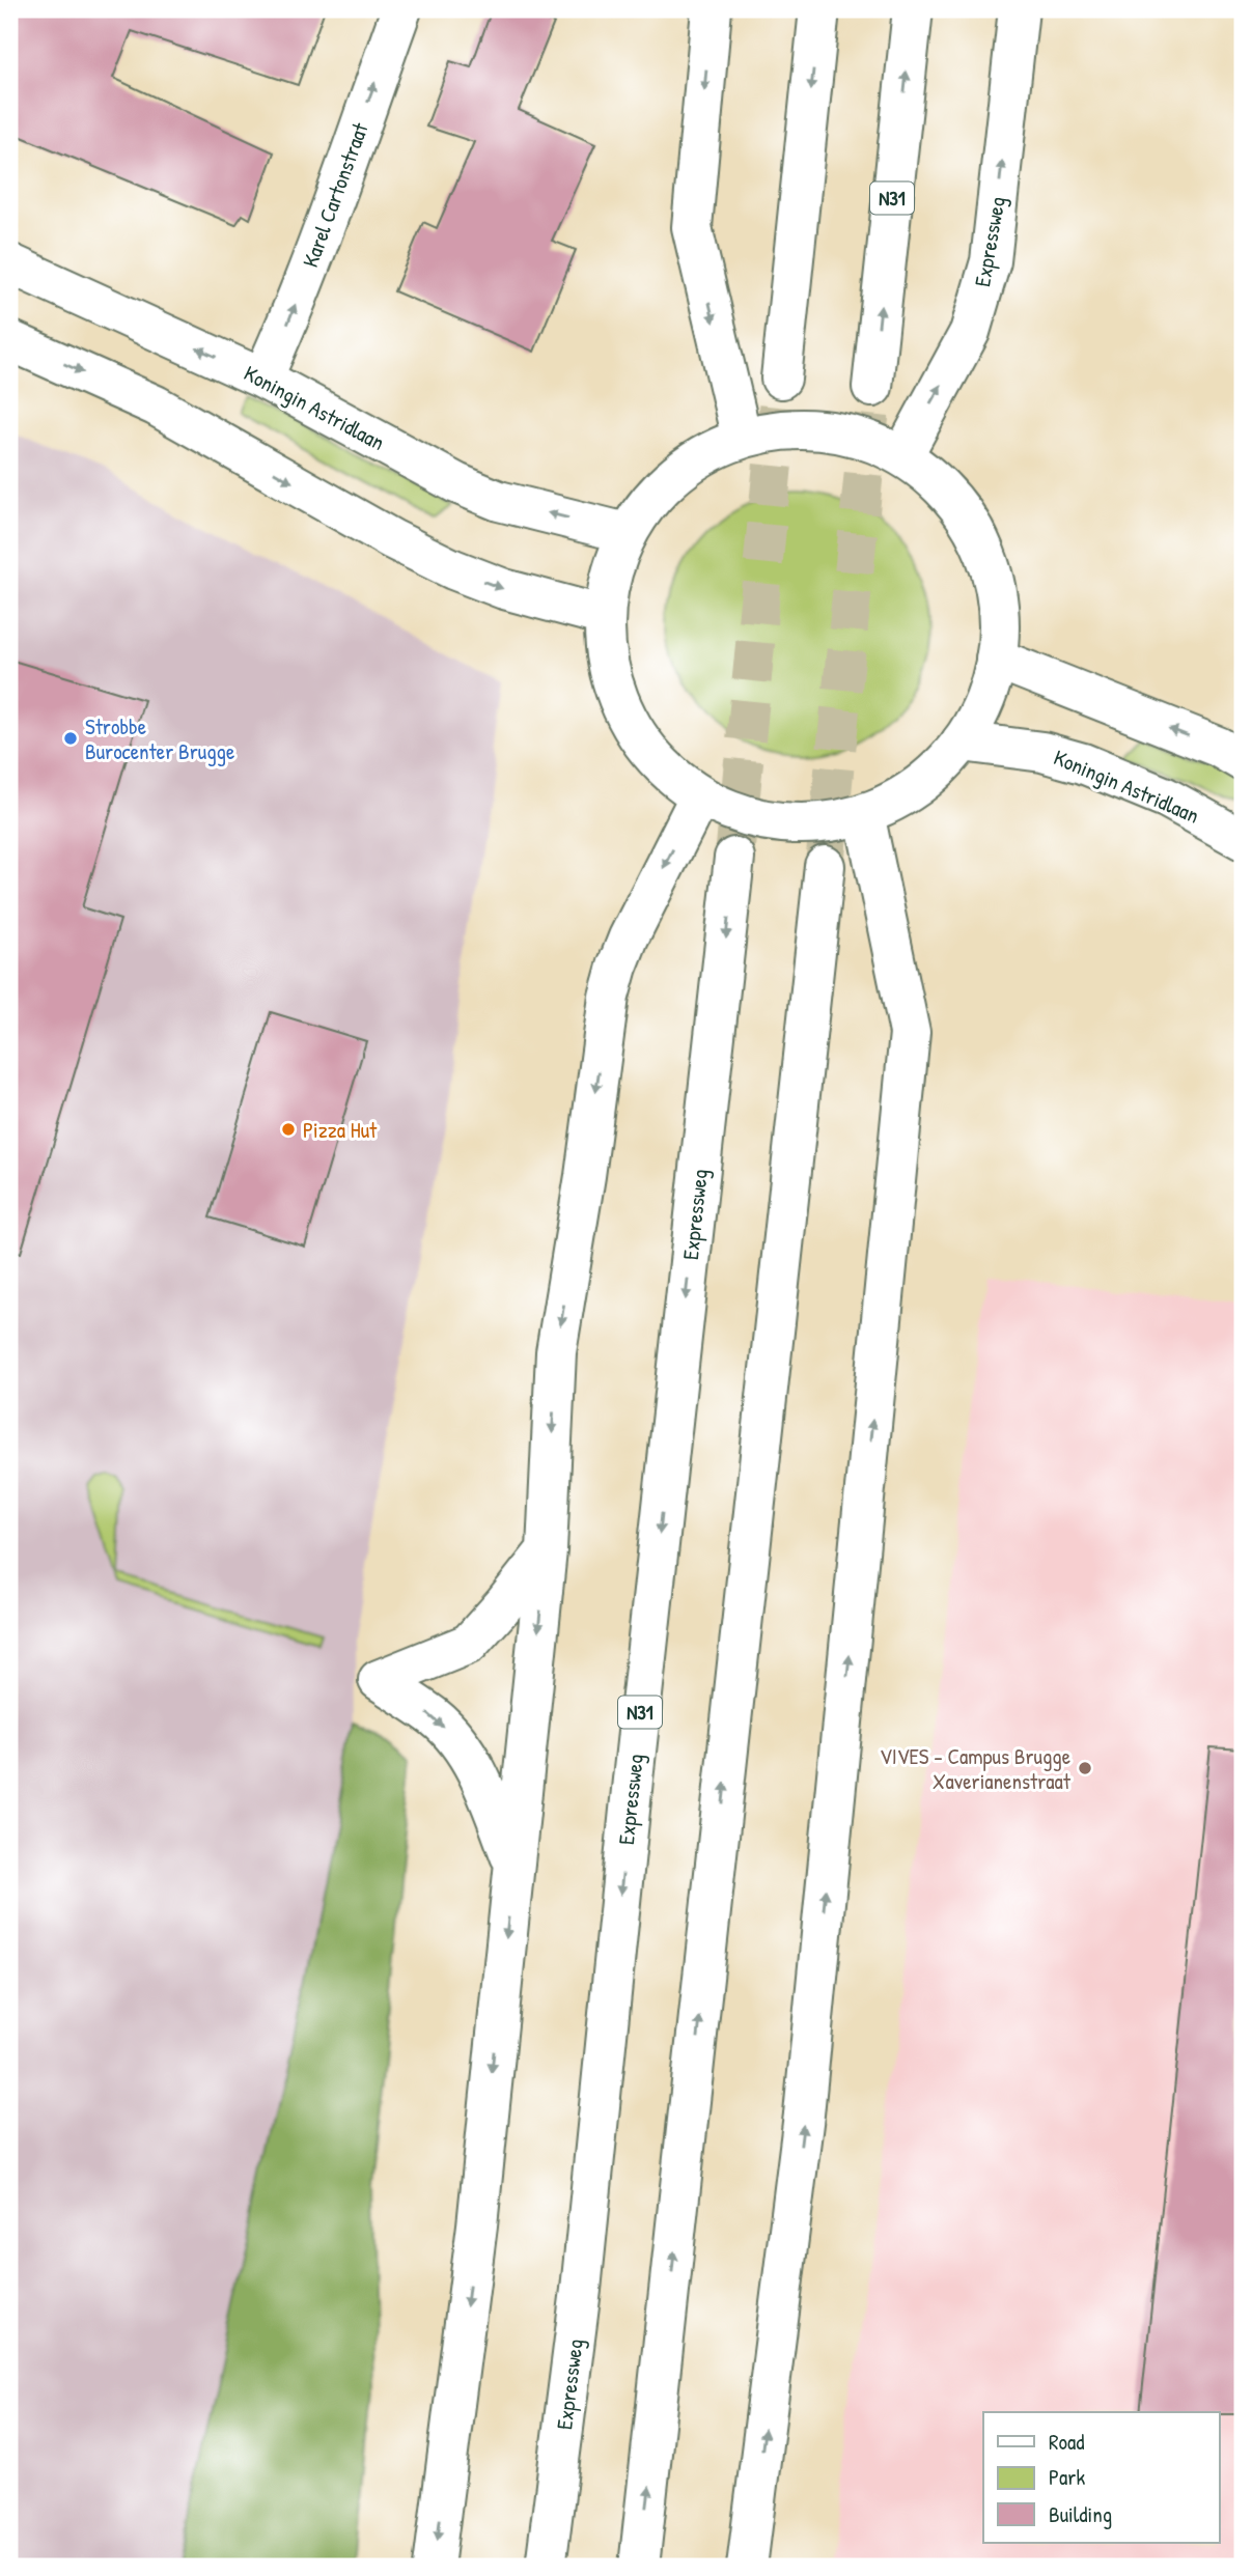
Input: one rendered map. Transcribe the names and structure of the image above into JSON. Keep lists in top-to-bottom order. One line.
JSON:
{"streets":{"main road":["Karel Cartonstraat","N31","Expressweg","Koningin Astridlaan"]},"crossings":[["Karel Cartonstraat","Koningin Astridlaan"]],"one_way":["Karel Cartonstraat"],"places":["Strobbe Burocenter Brugge","Pizza Hut","VIVES - Campus Brugge Xaverianenstraat"],"legend":["Road","Park","Building"]}
